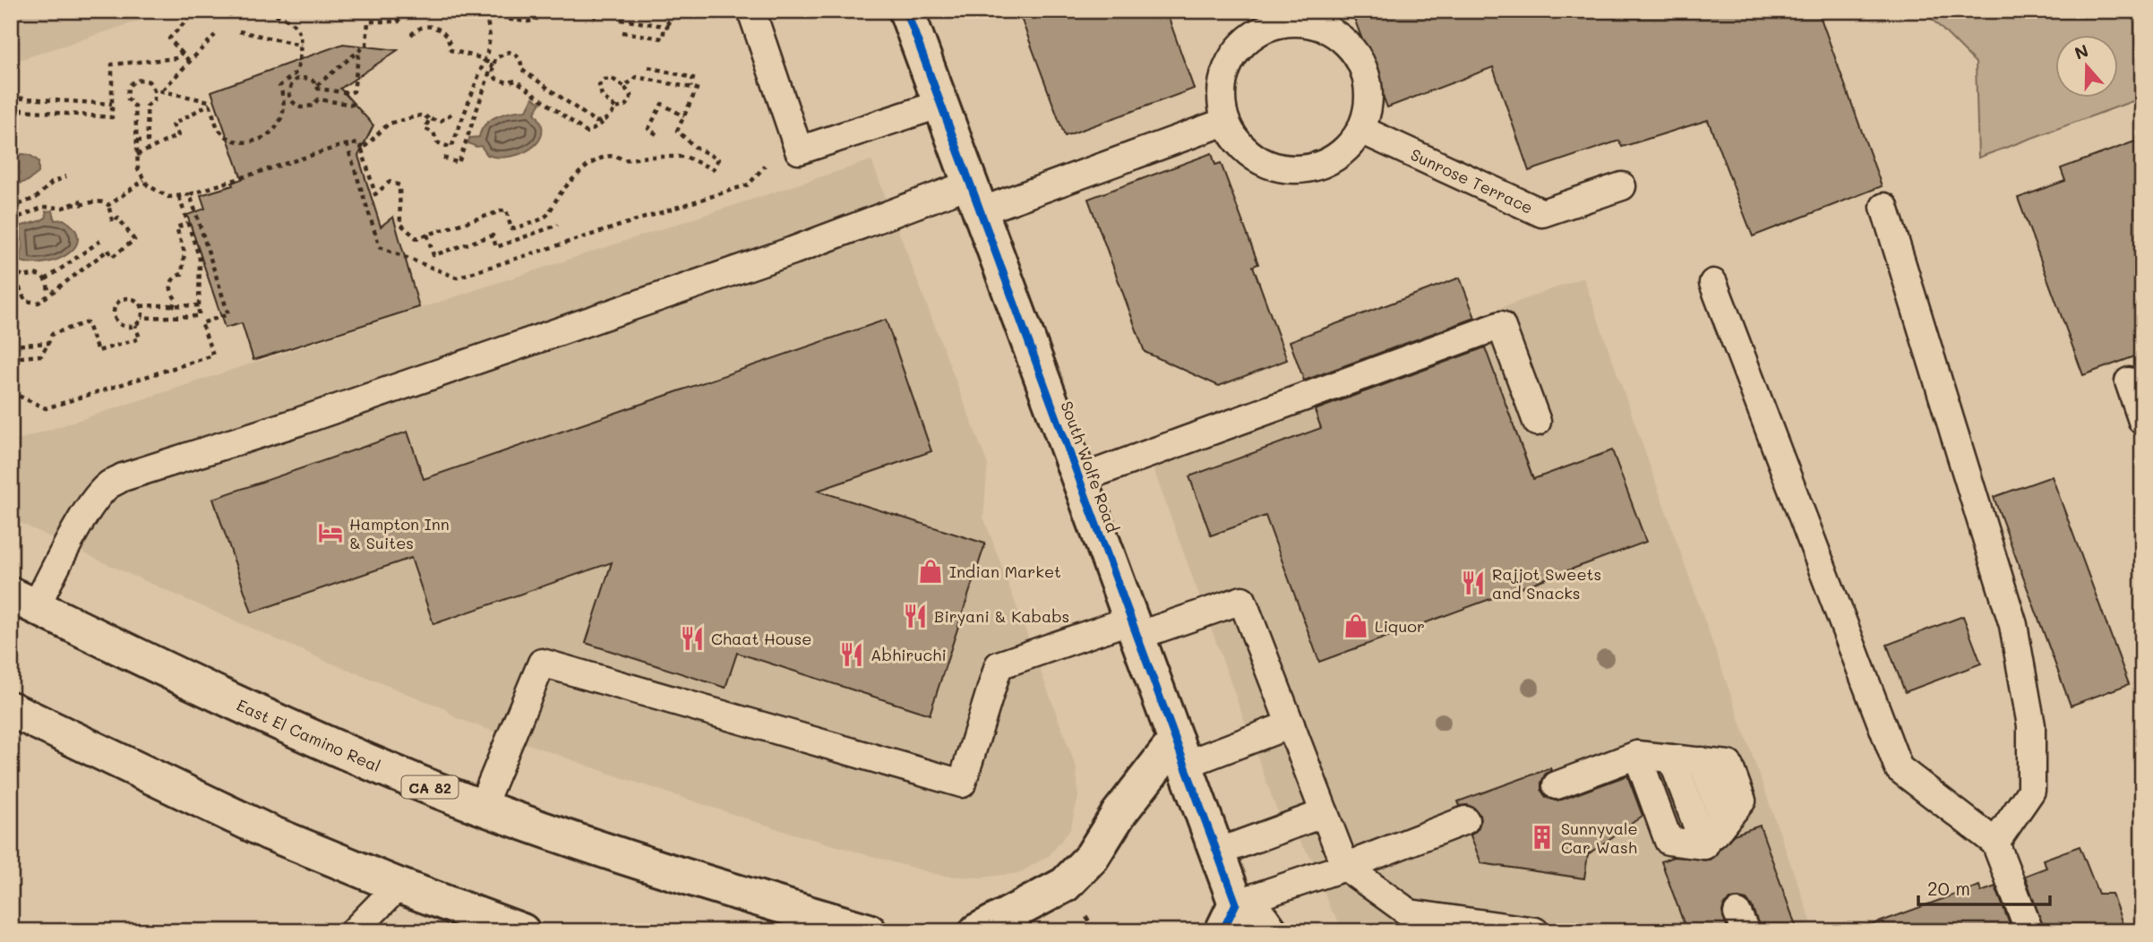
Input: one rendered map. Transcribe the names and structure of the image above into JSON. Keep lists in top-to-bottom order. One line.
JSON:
{"streets":{"main road":["South Wolfe Road","East El Camino Real","CA 82"],"lane":["Sunrose Terrace"]},"places":{"hotel":["Hampton Inn & Suites"],"shop":["Indian Market","Liquor"],"restaurant":["Rajjot Sweets and Snacks","Biryani & Kababs","Chaat House","Abhiruchi"],"building":["Sunnyvale Car Wash"]},"scale_bar":"20 m","north":"top"}
